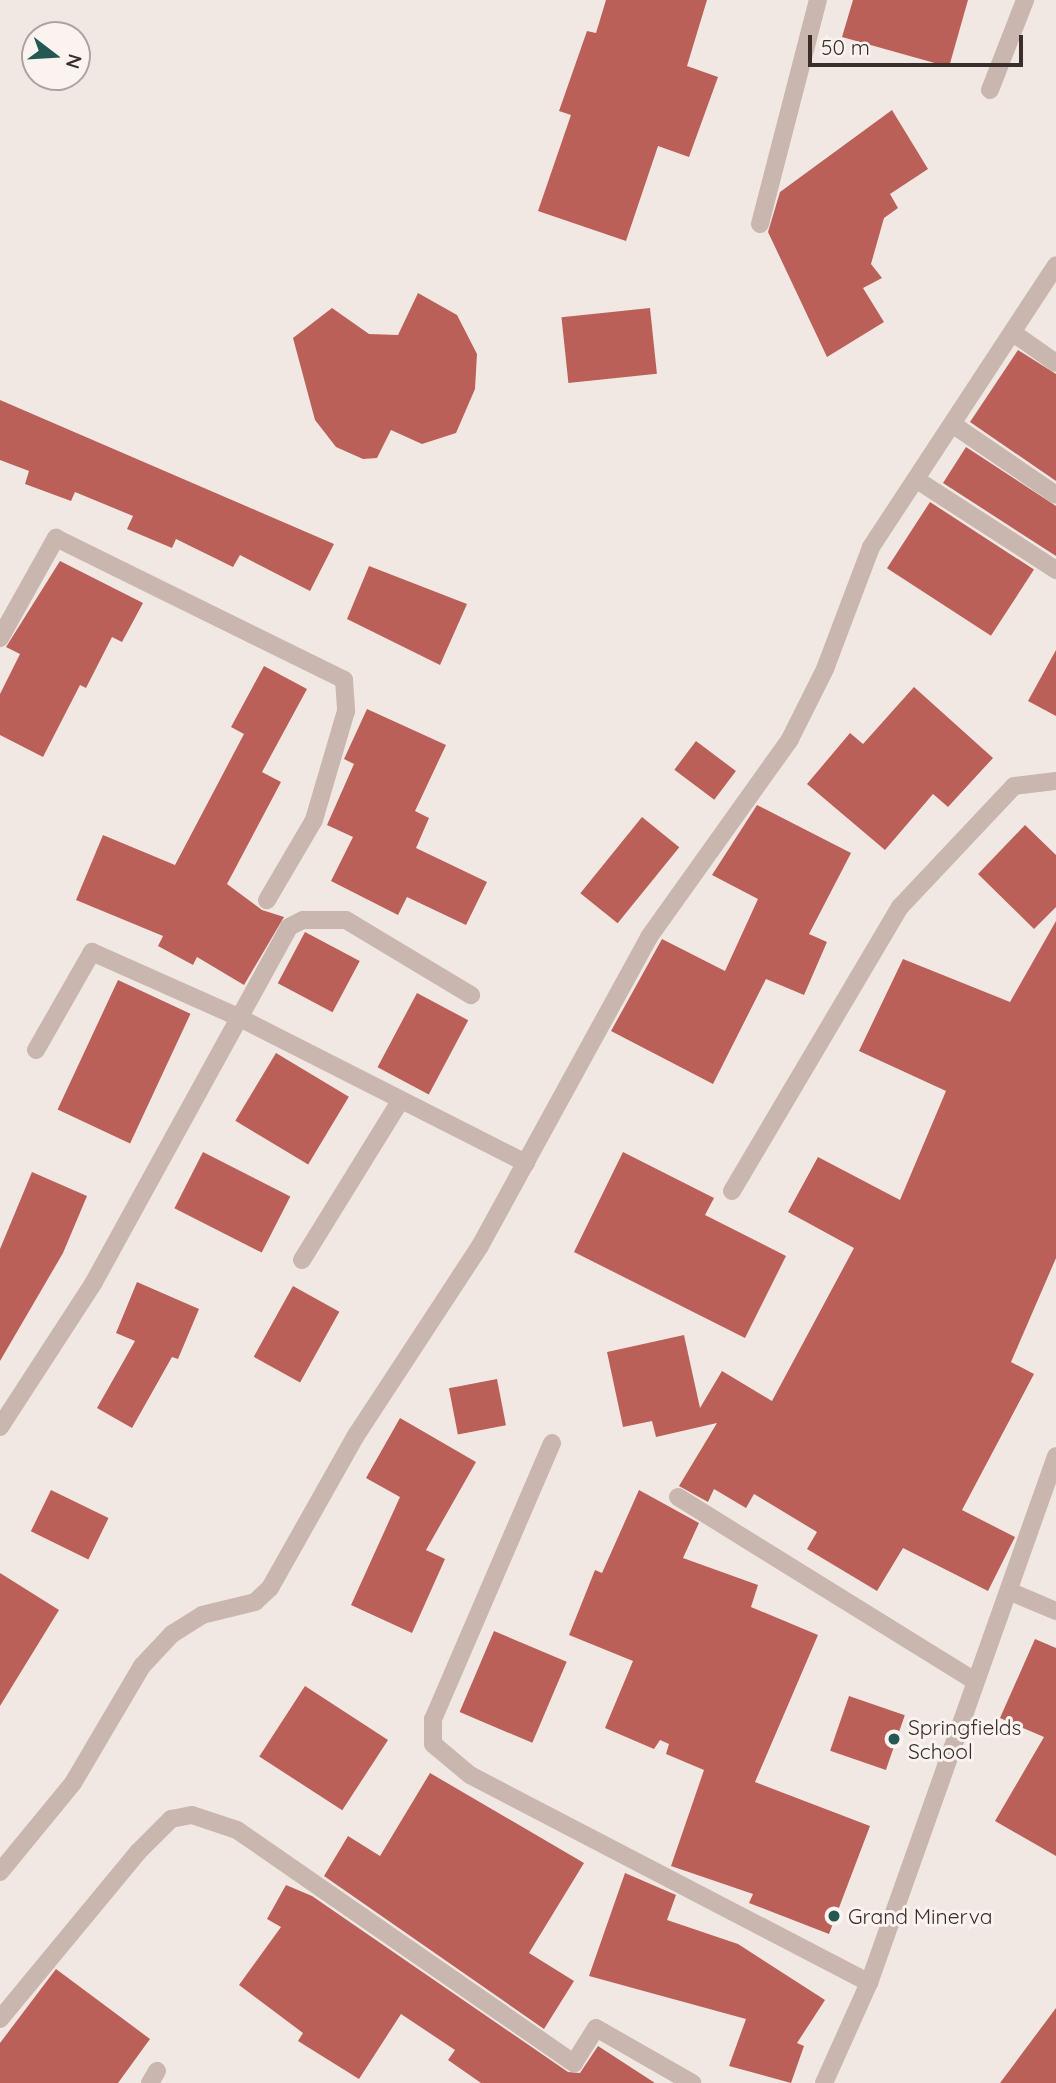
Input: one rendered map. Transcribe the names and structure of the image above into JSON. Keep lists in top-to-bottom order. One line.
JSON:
{"places":["Springfields School","Grand Minerva"],"scale_bar":"50 m","north":"right"}
